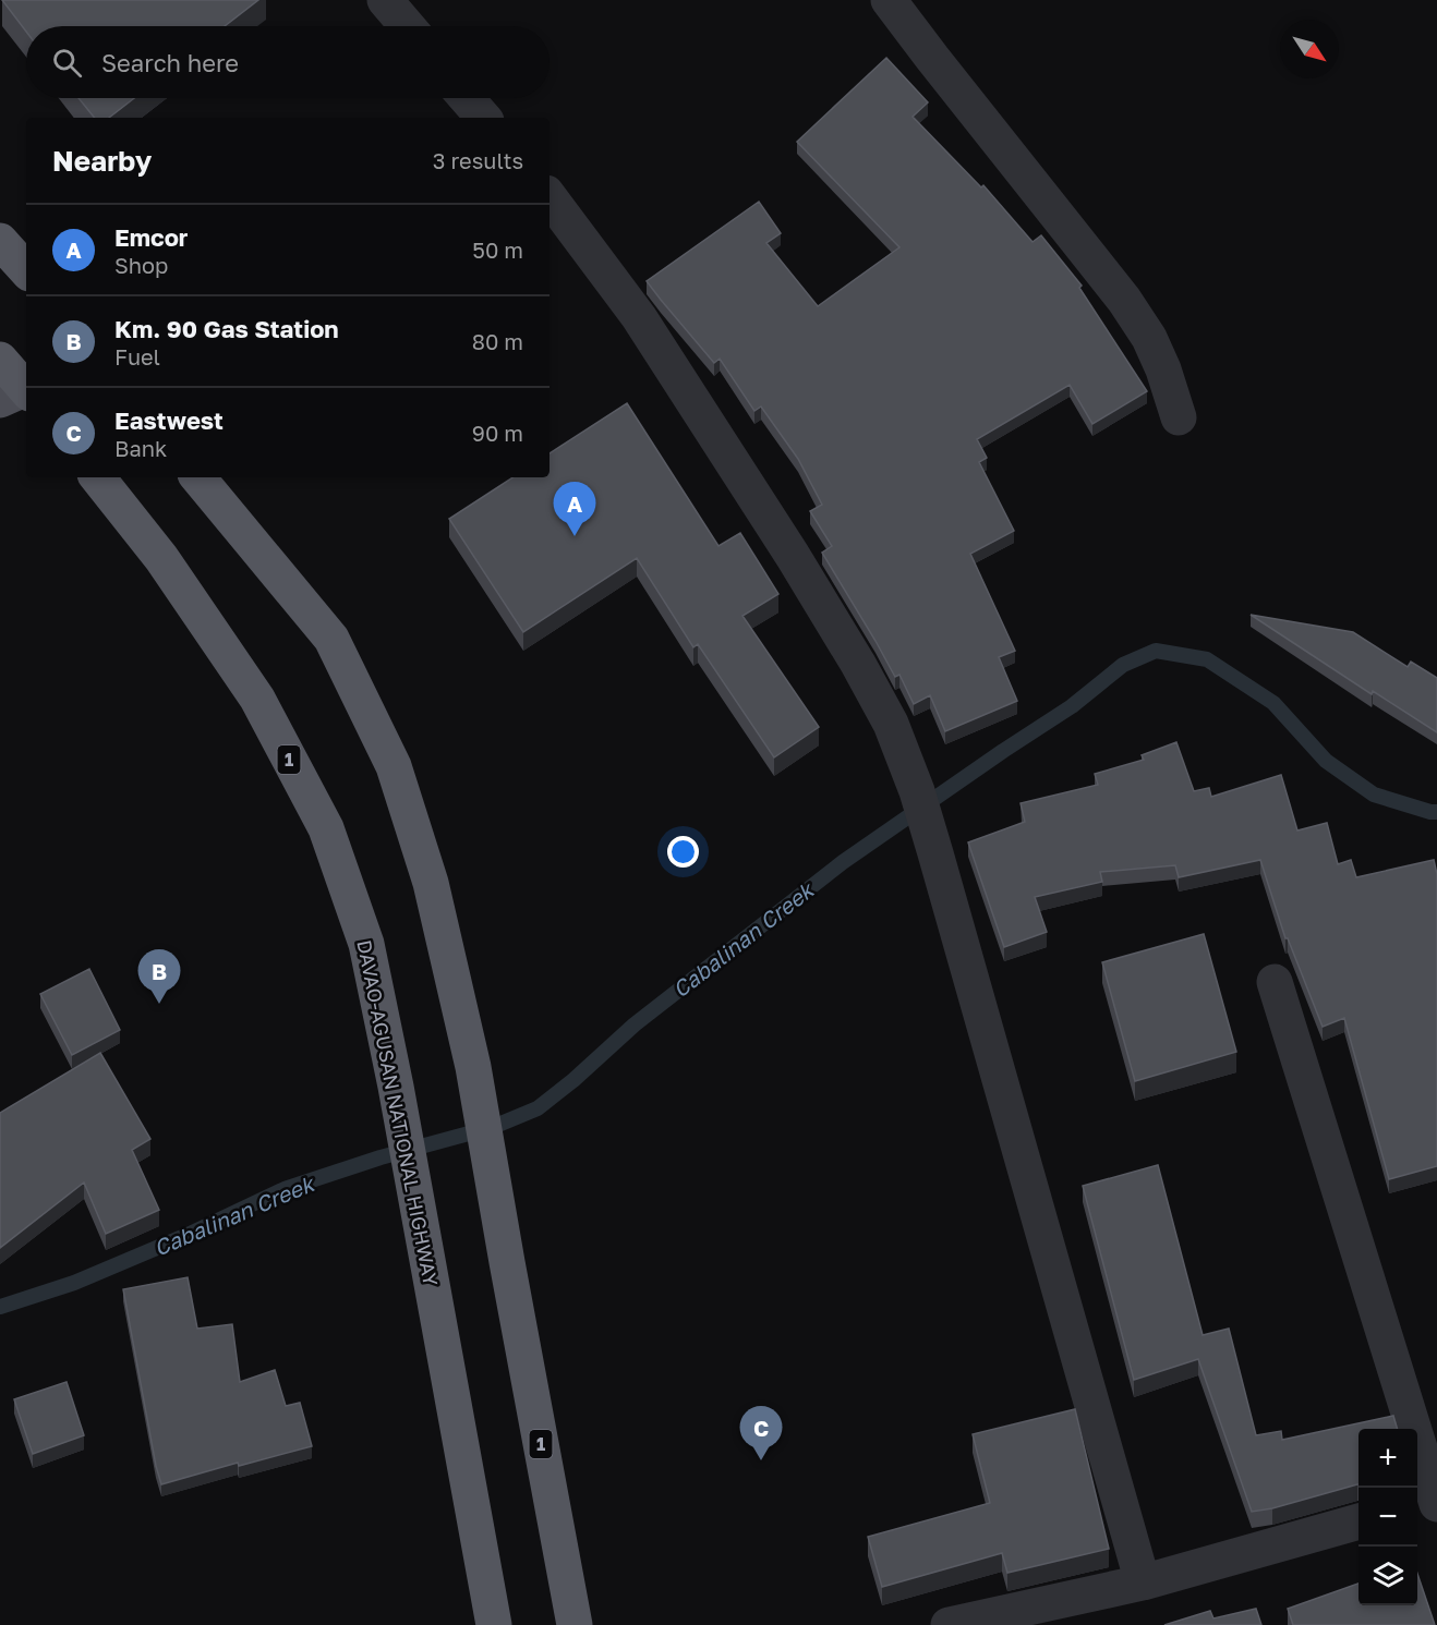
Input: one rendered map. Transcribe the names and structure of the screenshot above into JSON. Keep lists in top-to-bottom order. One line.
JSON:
{"streets":{"highway":["1","DAVAO-AGUSAN NATIONAL HIGHWAY"]},"water":["Cabalinan Creek"],"north":"bottom right","page":{"search":"Search here","heading":["Nearby","3 results"],"list":[{"mark":"A","name":"Emcor","note":"Shop","value":"50 m"},{"mark":"B","name":"Km. 90 Gas Station","note":"Fuel","value":"80 m"},{"mark":"C","name":"Eastwest","note":"Bank","value":"90 m"}],"pins":["A","B","C"],"map_buttons":["+","−"]}}
